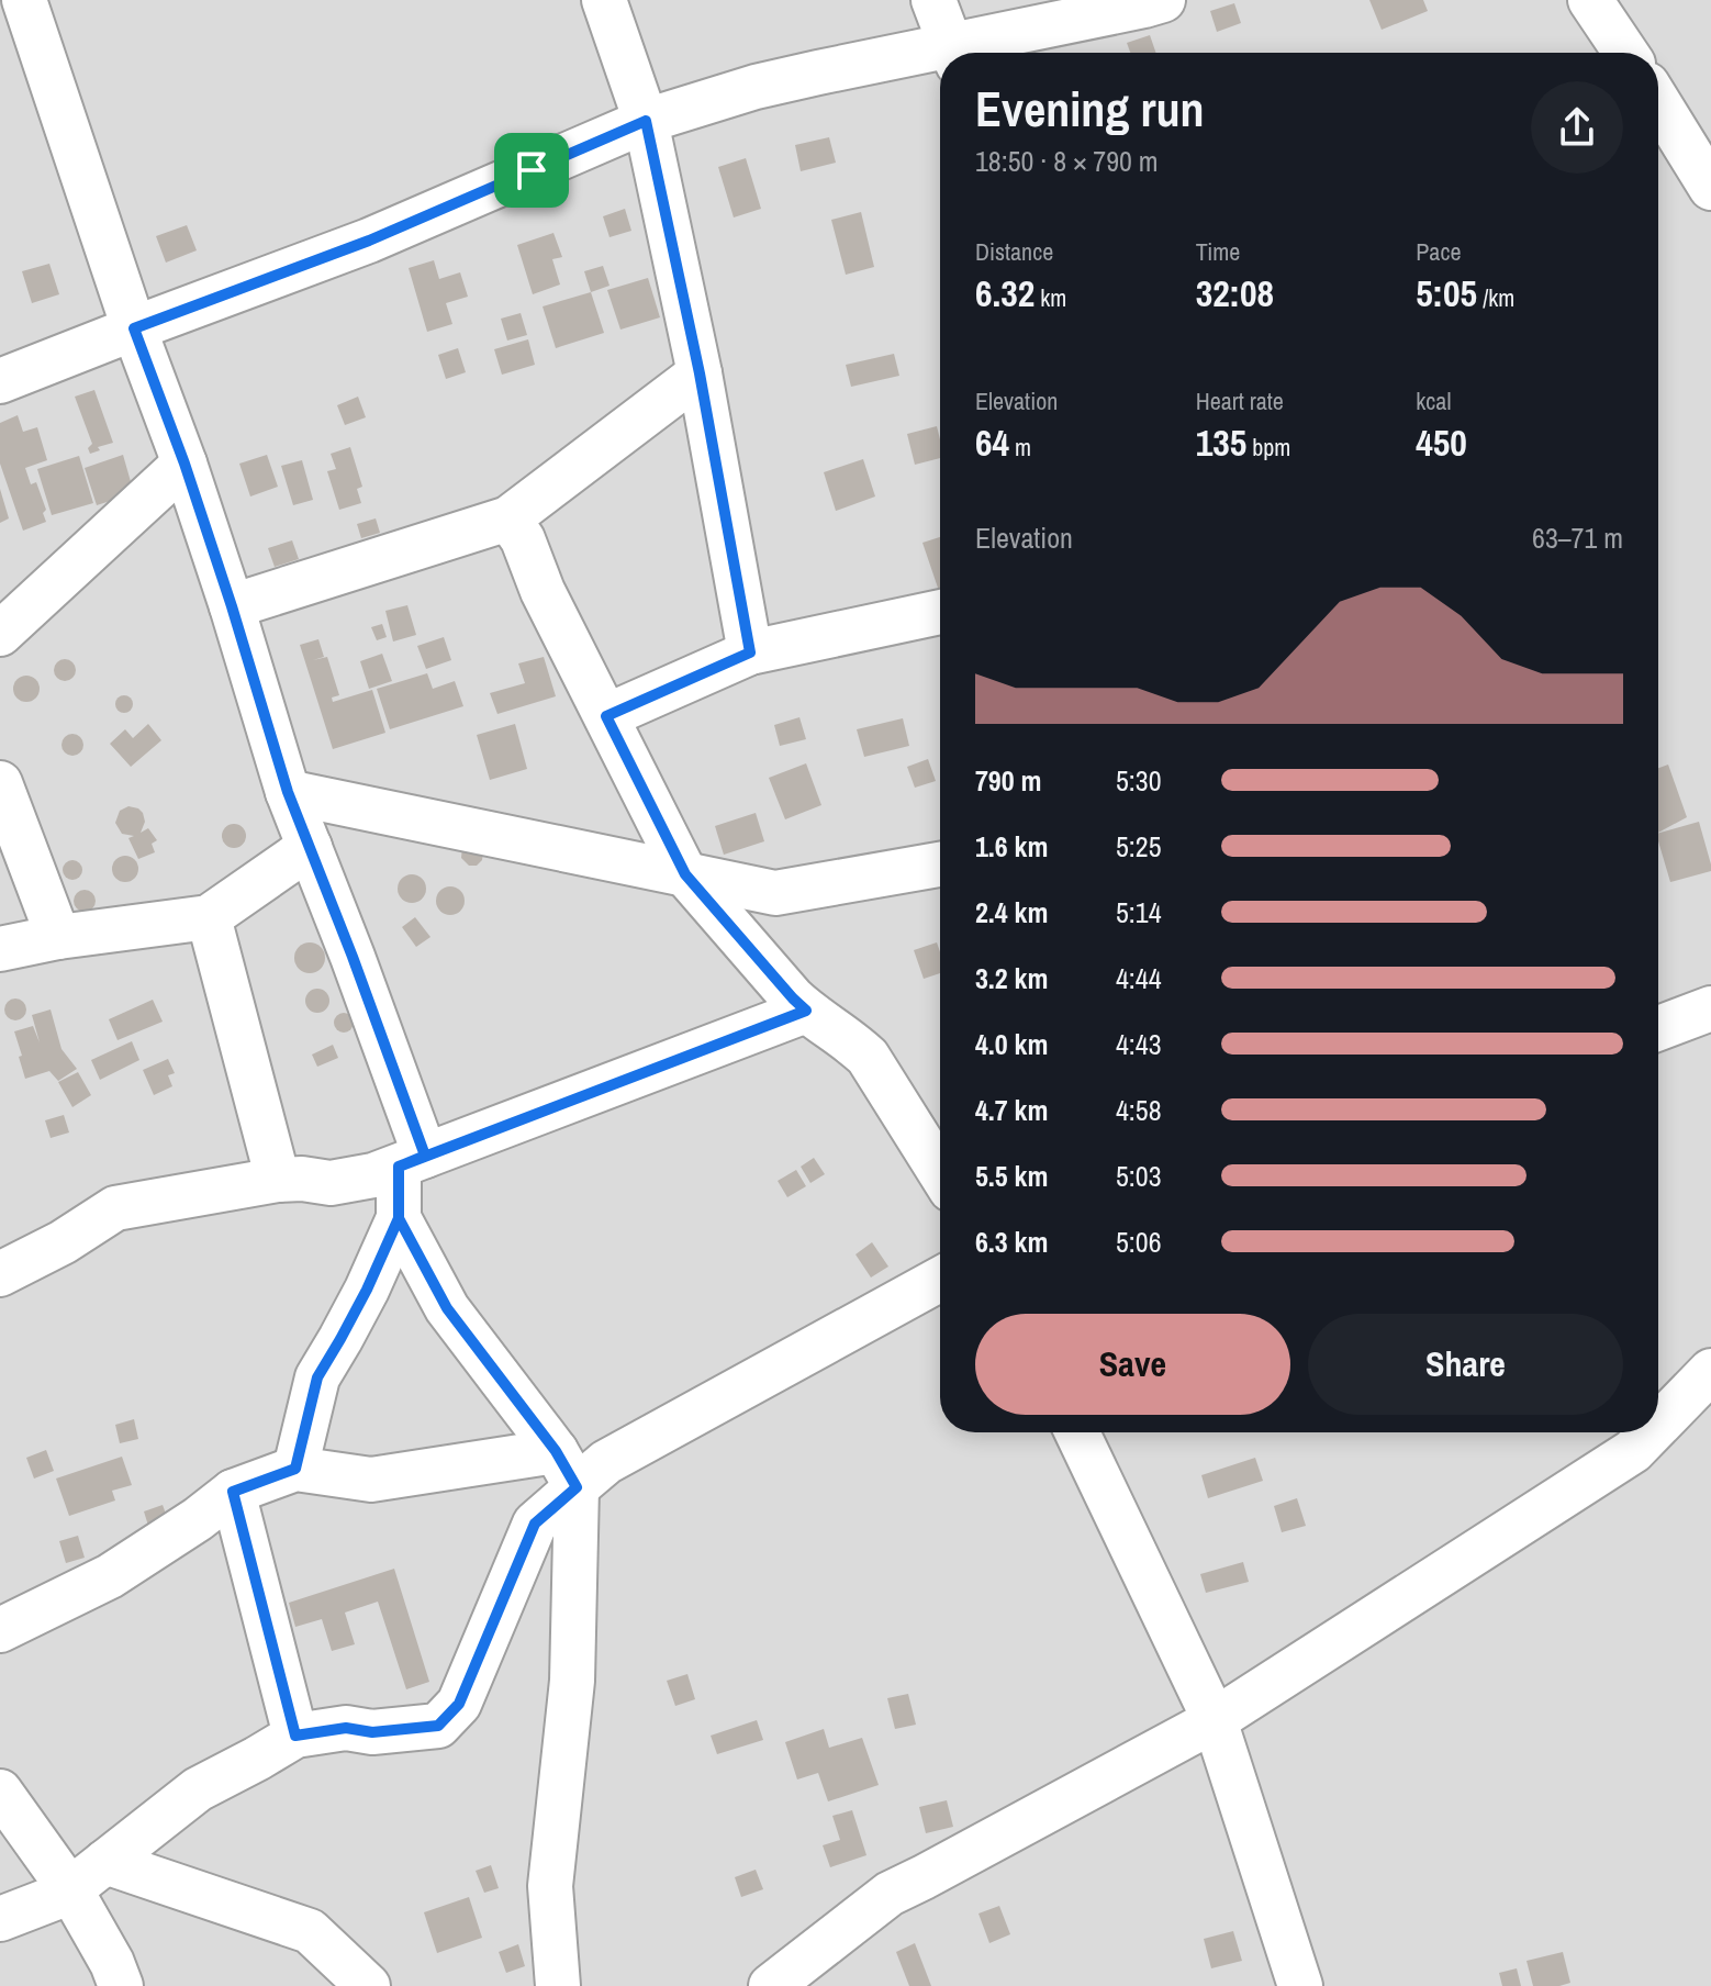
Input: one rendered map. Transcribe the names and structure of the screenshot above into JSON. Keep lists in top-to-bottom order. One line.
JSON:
{"page":{"heading":["Evening run","18:50 · 8 × 790 m"],"stats":[["Distance","6.32 km"],["Time","32:08"],["Pace","5:05 /km"],["Elevation","64 m"],["Heart rate","135 bpm"],["kcal","450"]],"chart":["Elevation","63–71 m"],"list":[{"name":"790 m","note":"5:30"},{"name":"1.6 km","note":"5:25"},{"name":"2.4 km","note":"5:14"},{"name":"3.2 km","note":"4:44"},{"name":"4.0 km","note":"4:43"},{"name":"4.7 km","note":"4:58"},{"name":"5.5 km","note":"5:03"},{"name":"6.3 km","note":"5:06"}],"buttons":["Save","Share"]}}
